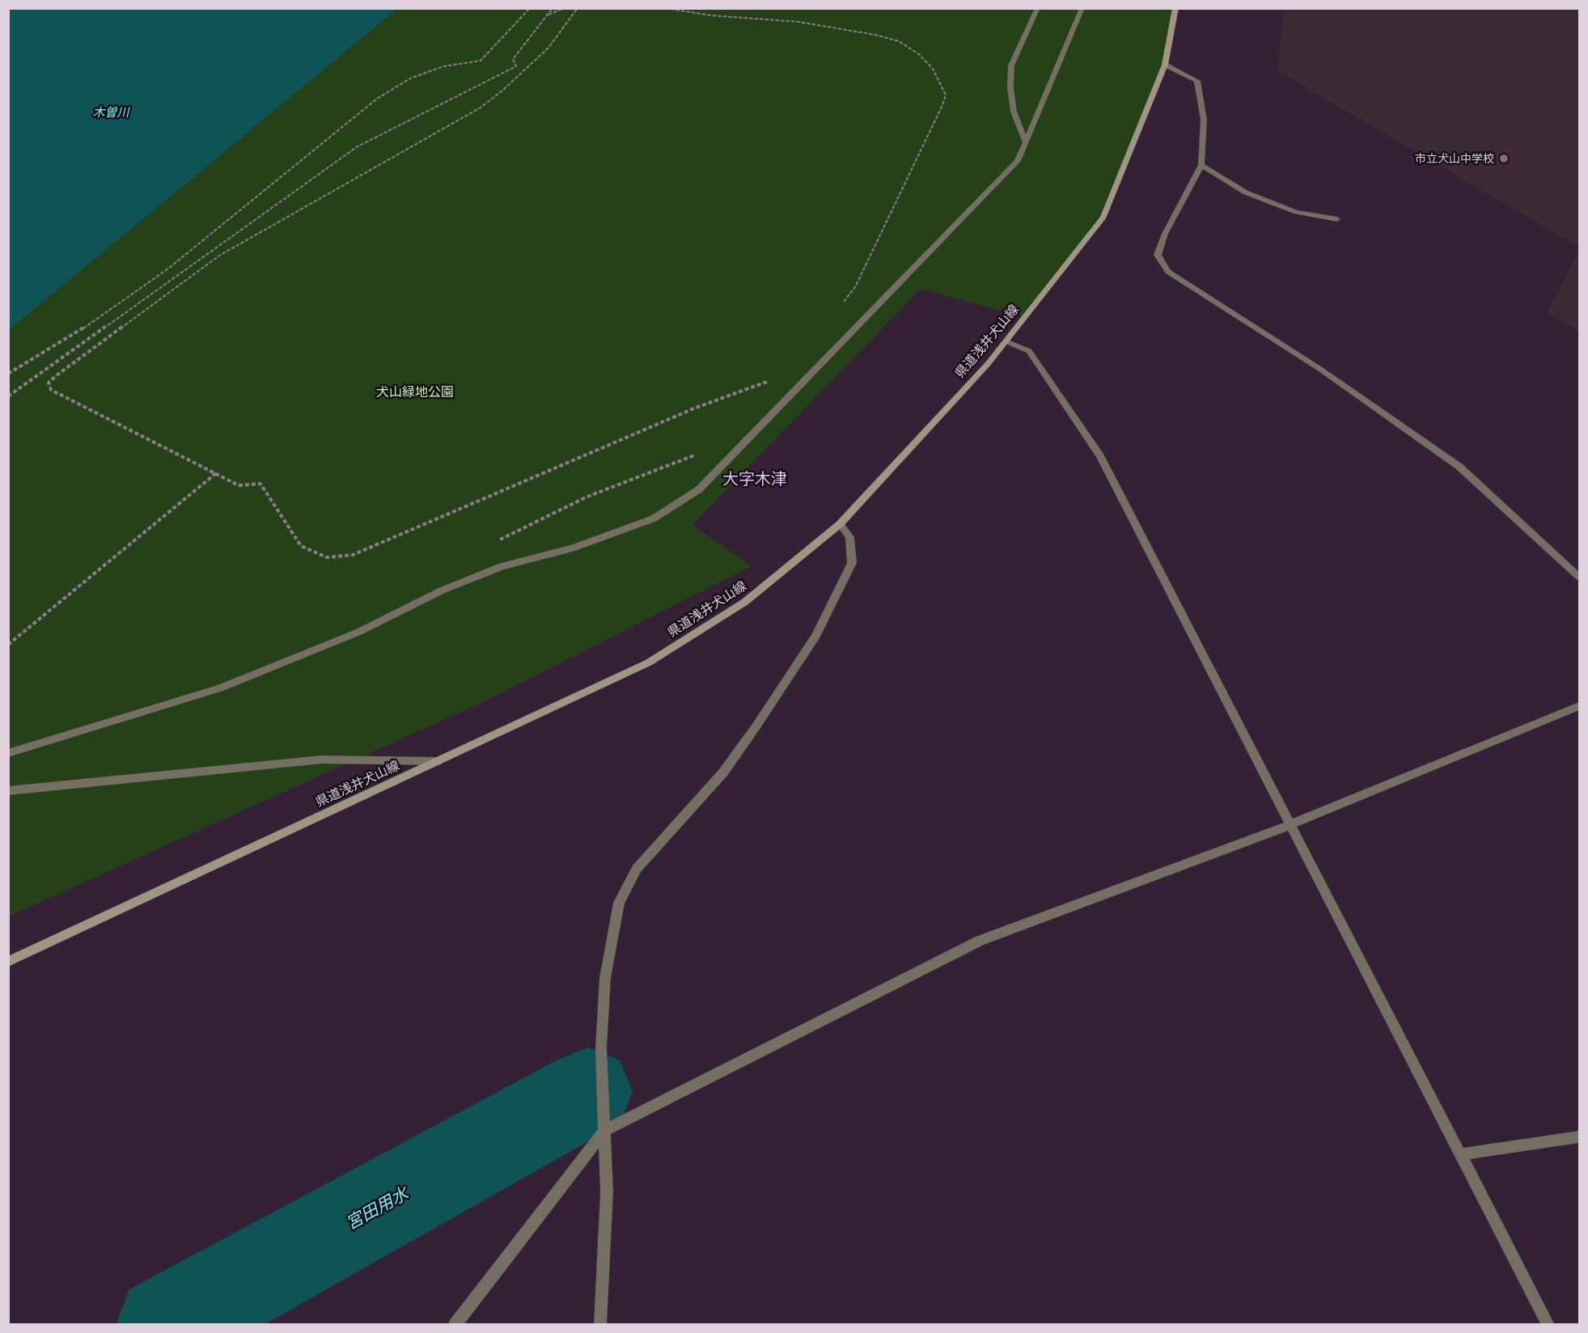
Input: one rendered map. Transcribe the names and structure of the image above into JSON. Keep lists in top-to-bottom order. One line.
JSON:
{"streets":{"main road":["県道浅井犬山線"]},"districts":["大字木津"],"water":["木曽川","宮田用水"],"parks":["犬山緑地公園"],"places":["市立犬山中学校"]}
